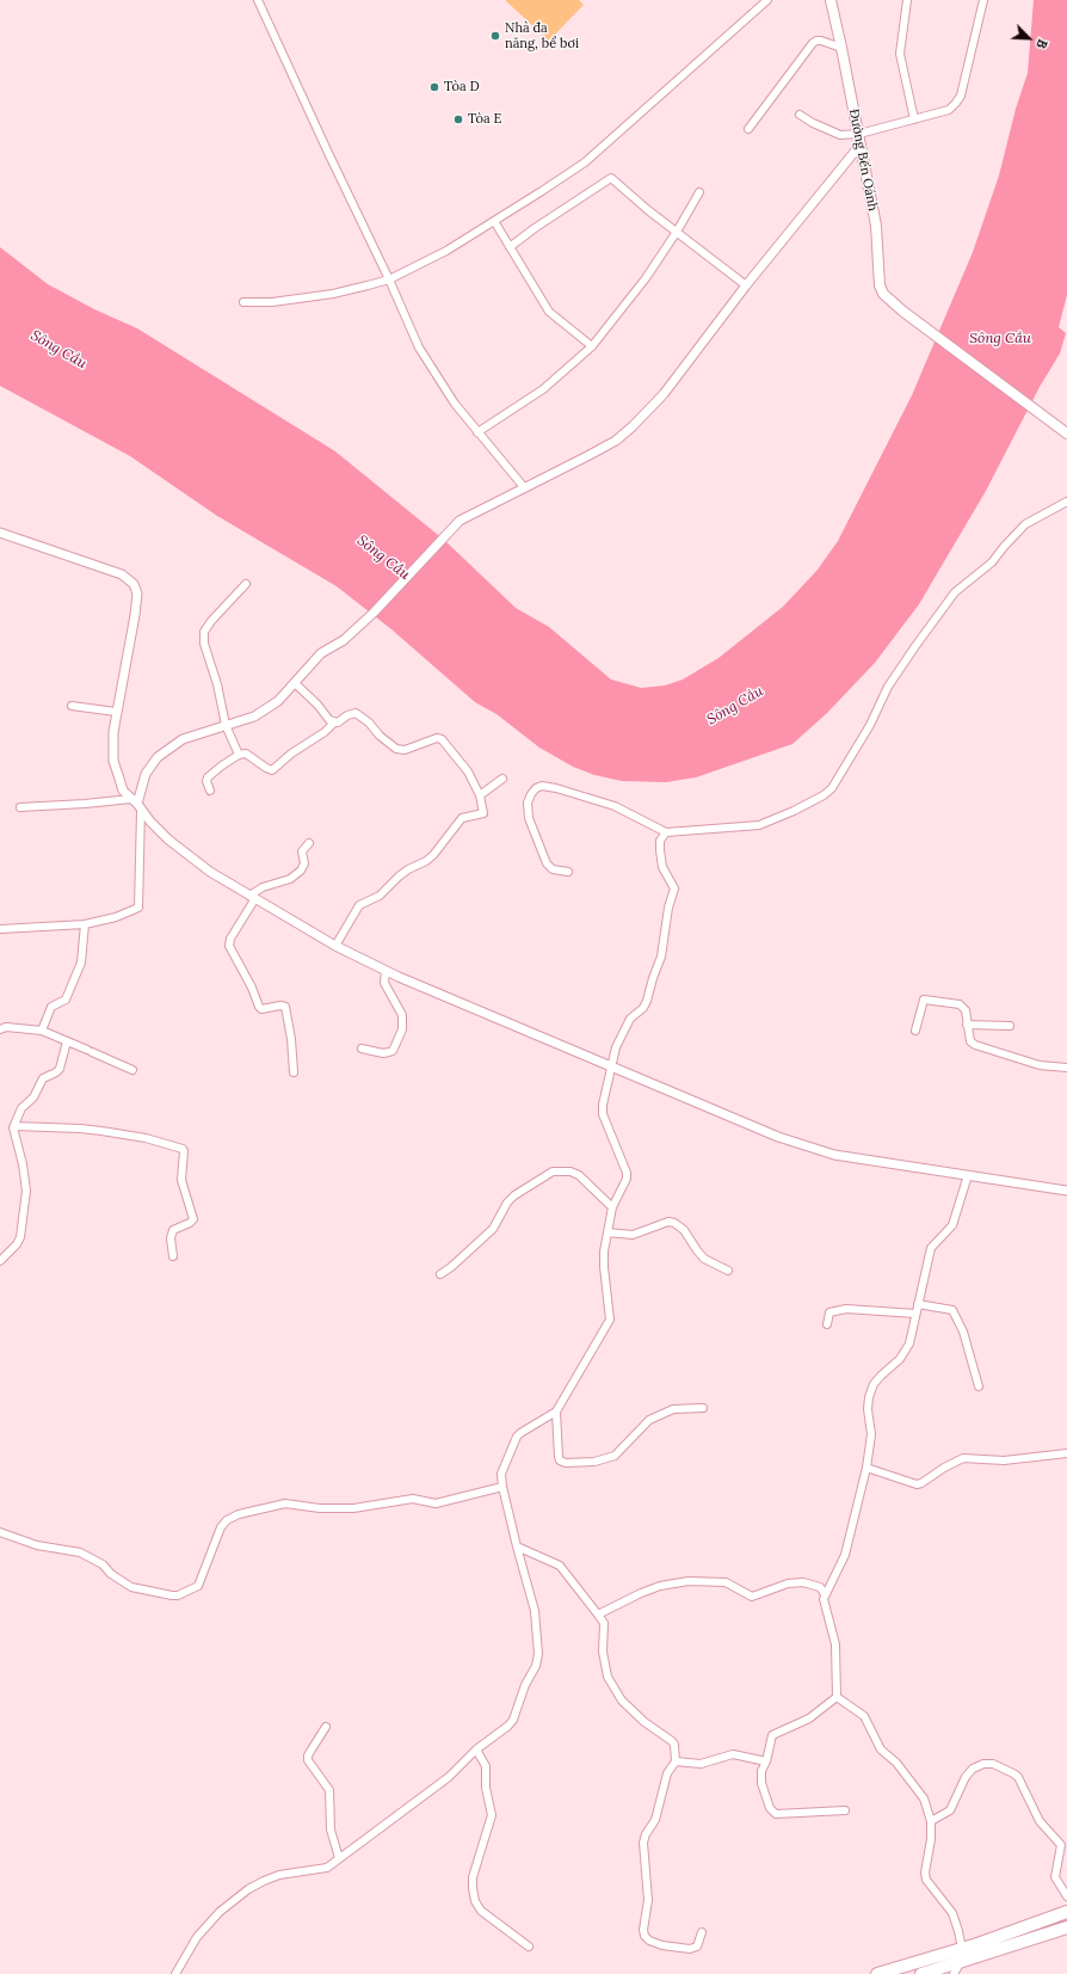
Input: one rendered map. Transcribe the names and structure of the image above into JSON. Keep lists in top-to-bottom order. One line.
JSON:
{"streets":{"main road":["Đường Bến Oánh"]},"water":["Sông Cầu"],"places":["Nhà đa năng, bể bơi","Tòa D","Tòa E"],"north":"bottom right"}
